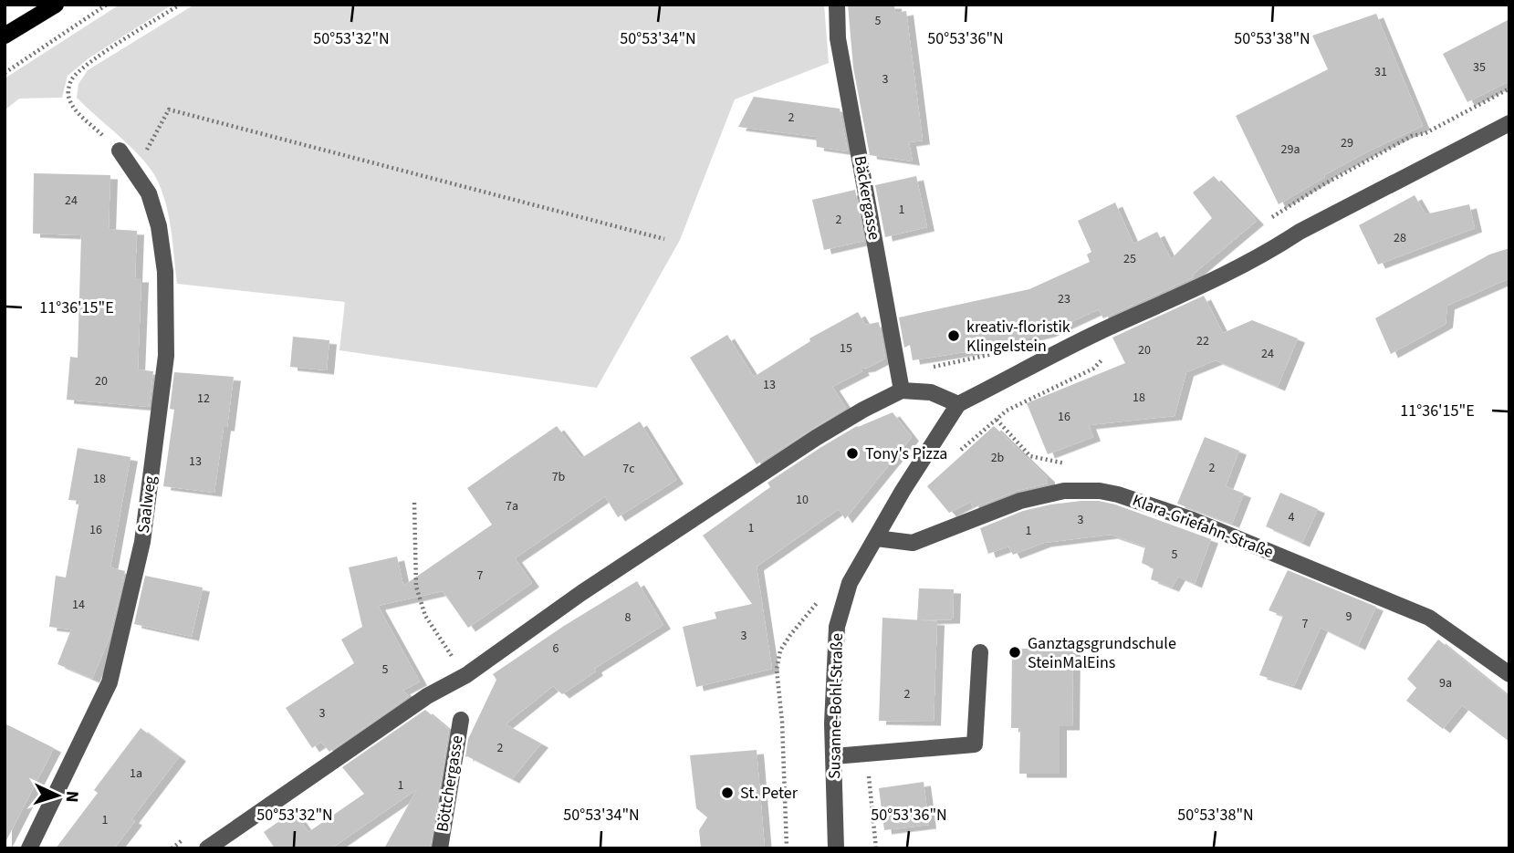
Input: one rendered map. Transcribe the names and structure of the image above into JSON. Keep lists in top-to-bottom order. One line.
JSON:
{"streets":{"street":["Bäckergasse","Saalweg","Klara-Griefahn-Straße","Susanne-Bohl-Straße","Böttchergasse"]},"crossings":[["Klara-Griefahn-Straße","Susanne-Bohl-Straße"]],"places":["kreativ-floristik Klingelstein","Tony's Pizza","Ganztagsgrundschule SteinMalEins","St. Peter"],"house_numbers":["5","35","31","3","2","29","29a","24","1","2","28","25","23","22","15","20","24","20","13","18","12","16","2b","13","2","7c","7b","18","10","7a","4","3","1","16","1","5","7","14","9","8","7","3","6","5","9a","2","3","2","1a","1","1"],"north":"right","coordinates":["50°53'32\"N","50°53'34\"N","50°53'36\"N","50°53'38\"N","11°36'15\"E"]}
